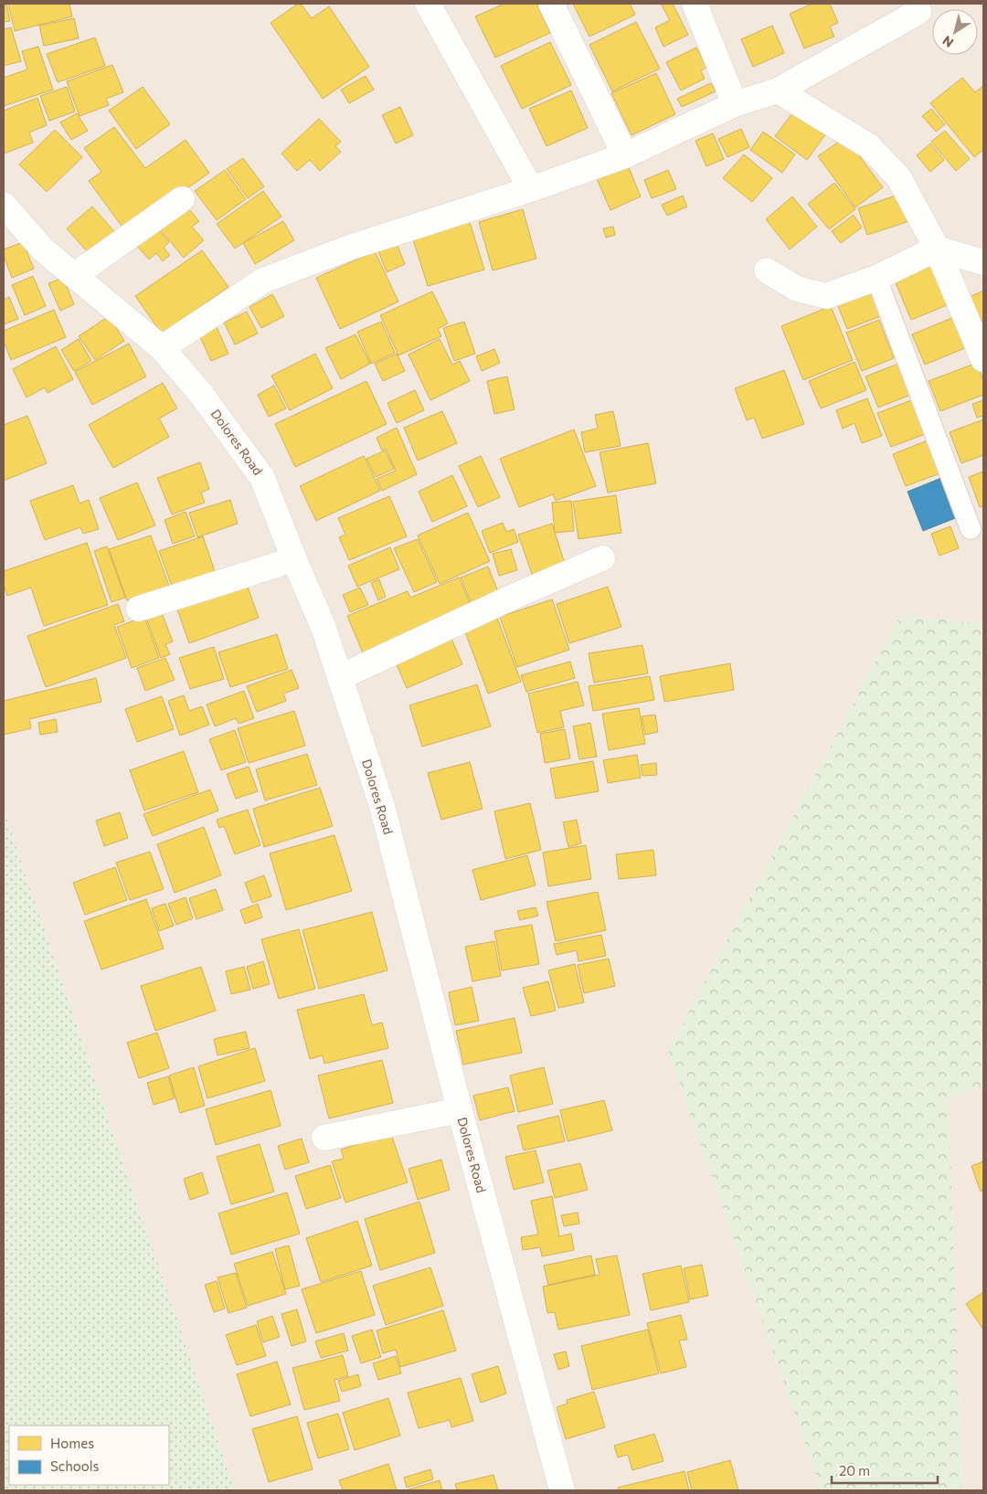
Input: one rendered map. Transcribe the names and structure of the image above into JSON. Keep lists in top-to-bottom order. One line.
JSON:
{"streets":{"street":["Dolores Road"]},"legend":["Homes","Schools"],"scale_bar":"20 m","north":"bottom left"}
